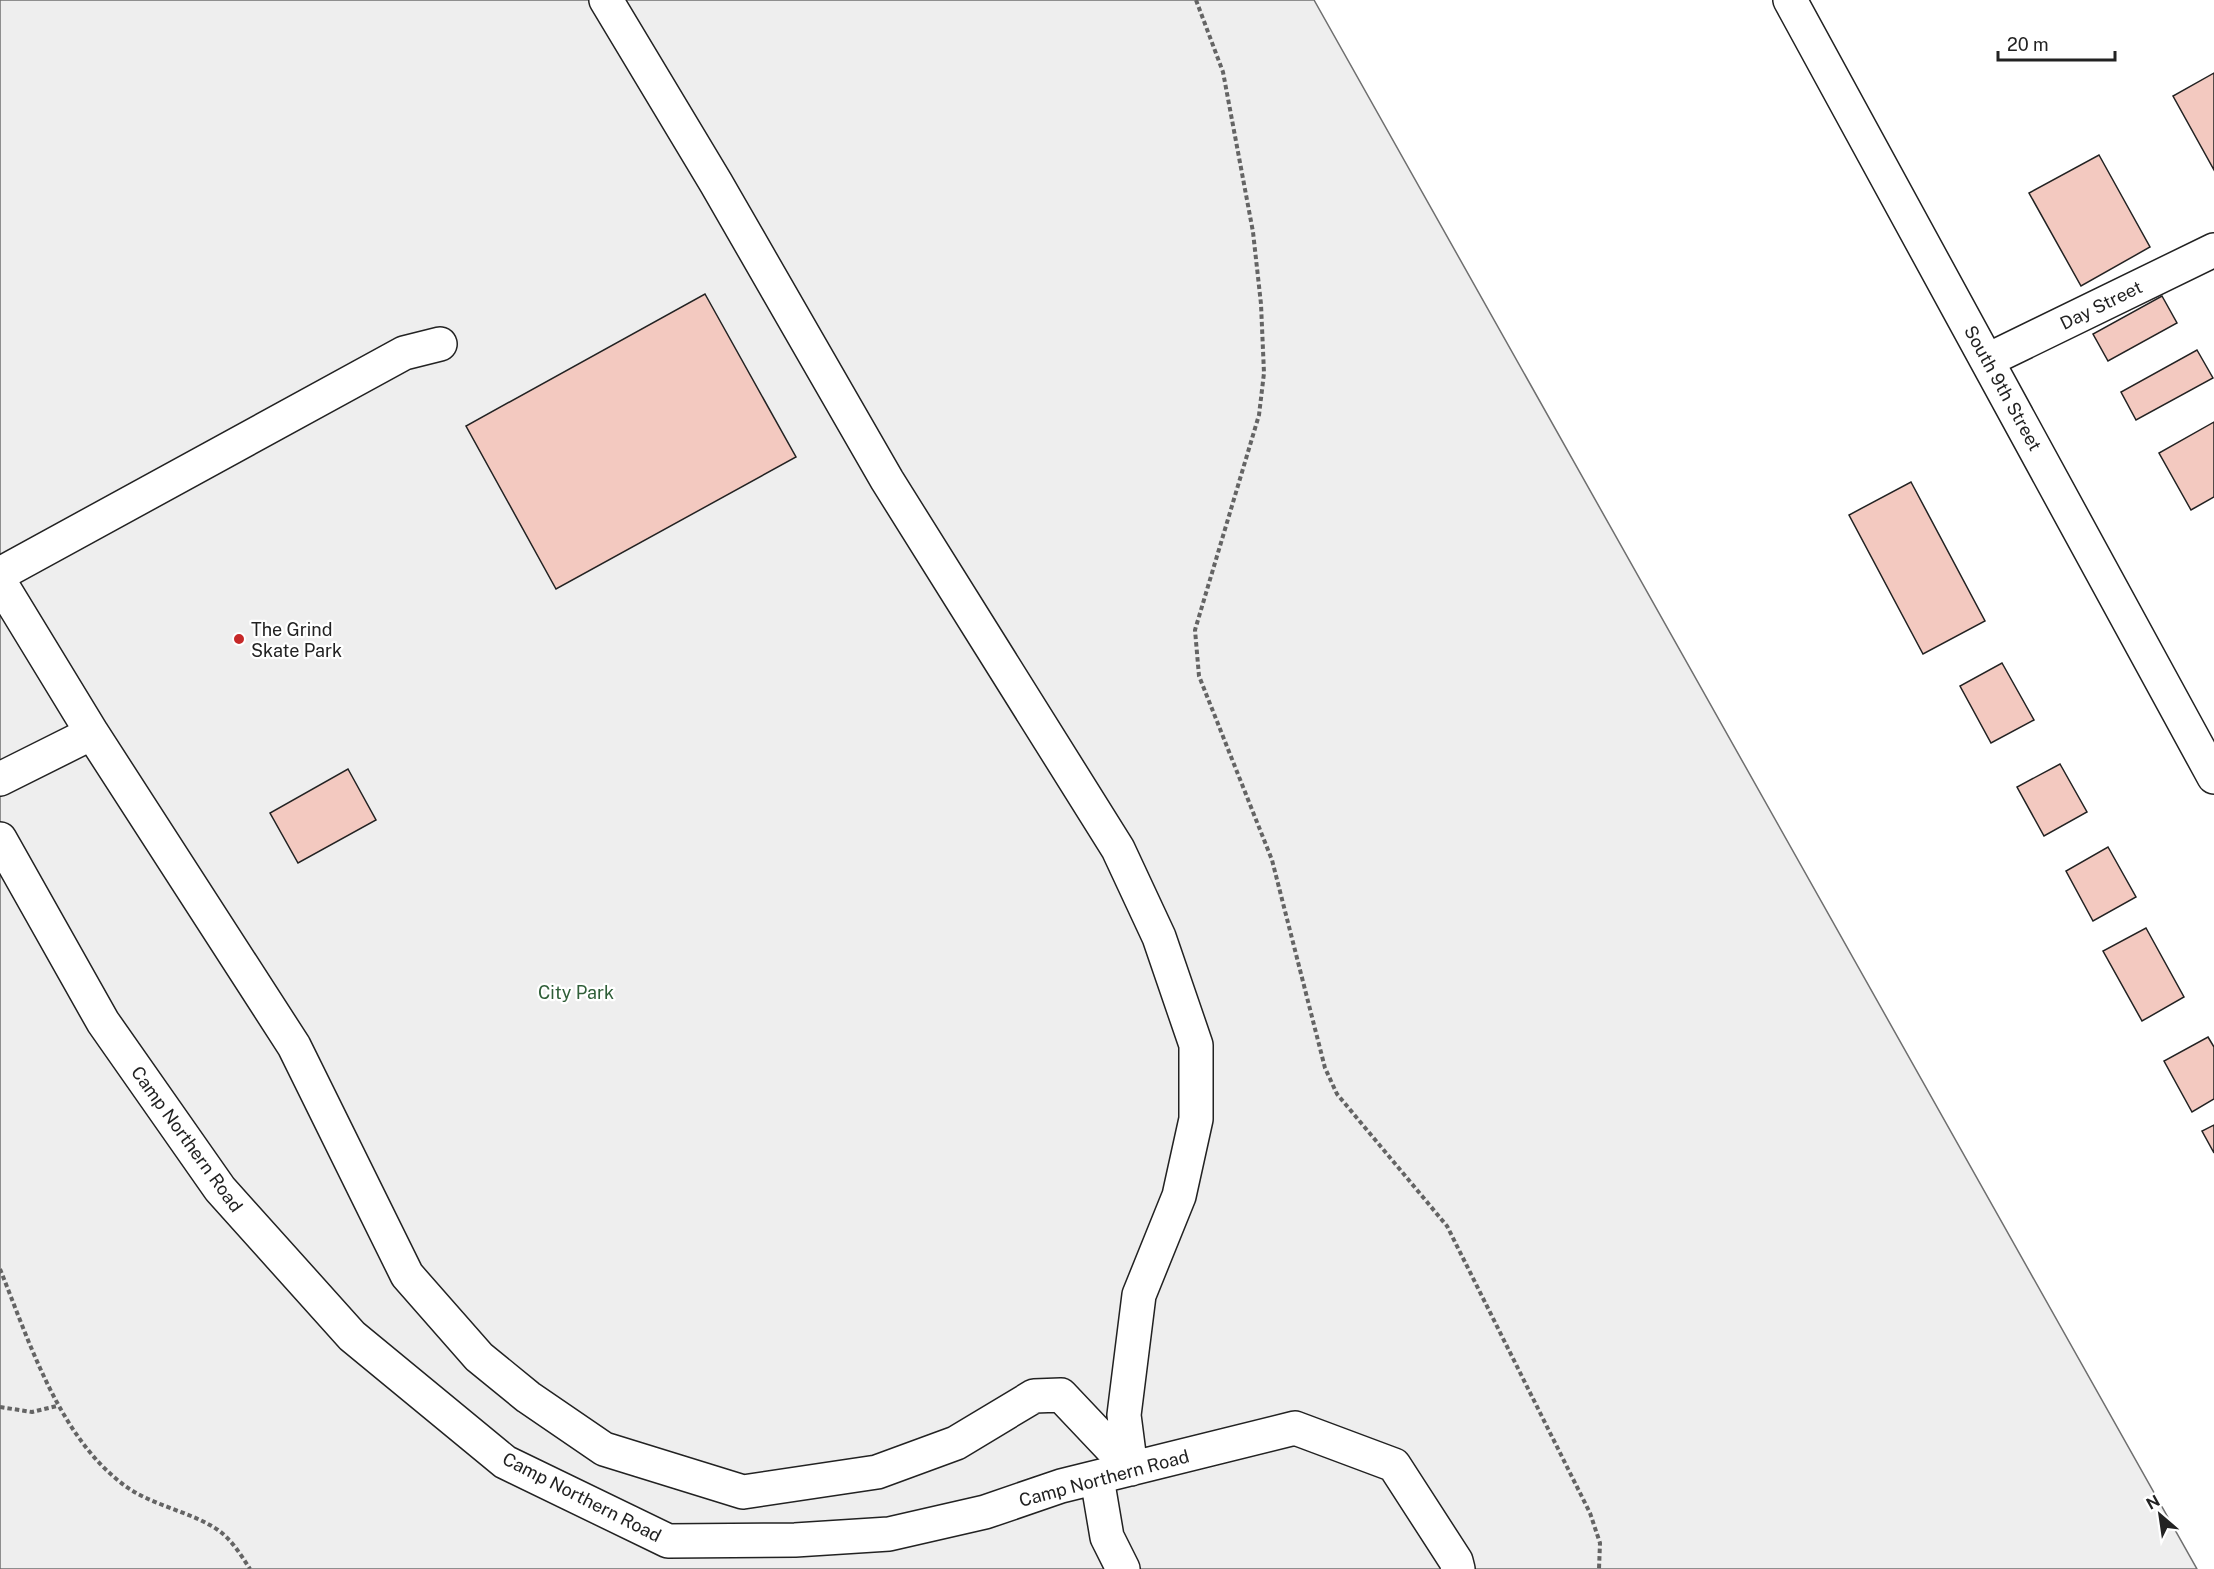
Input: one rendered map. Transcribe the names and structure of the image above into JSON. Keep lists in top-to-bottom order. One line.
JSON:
{"streets":{"street":["Day Street","South 9th Street","Camp Northern Road"]},"crossings":[["Day Street","South 9th Street"]],"parks":["City Park"],"places":["The Grind Skate Park"],"scale_bar":"20 m","north":"top left"}
